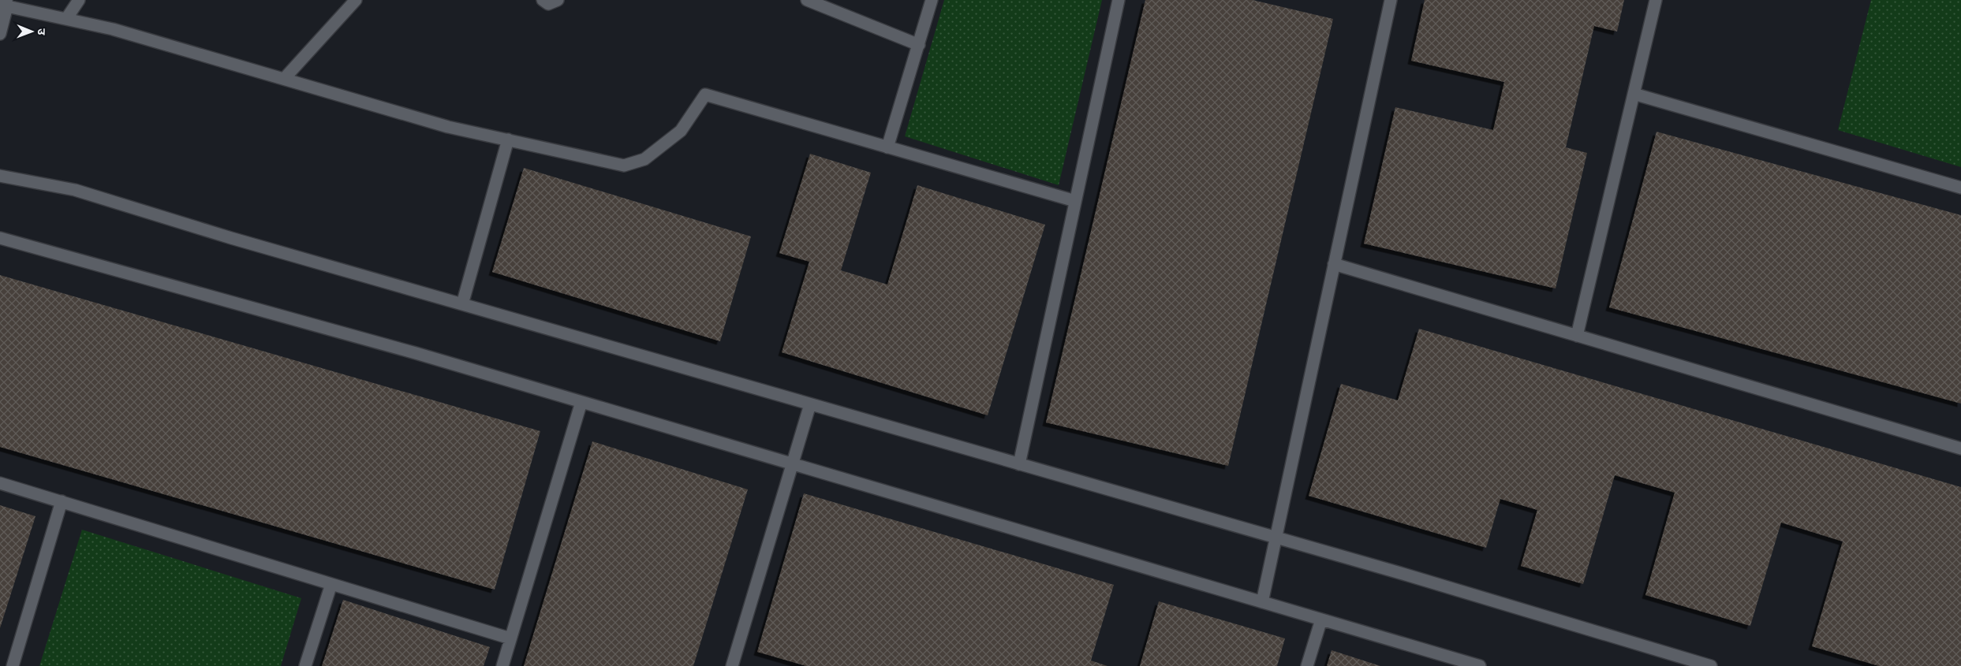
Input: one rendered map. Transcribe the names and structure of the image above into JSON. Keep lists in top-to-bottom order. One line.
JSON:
{"north":"right"}
